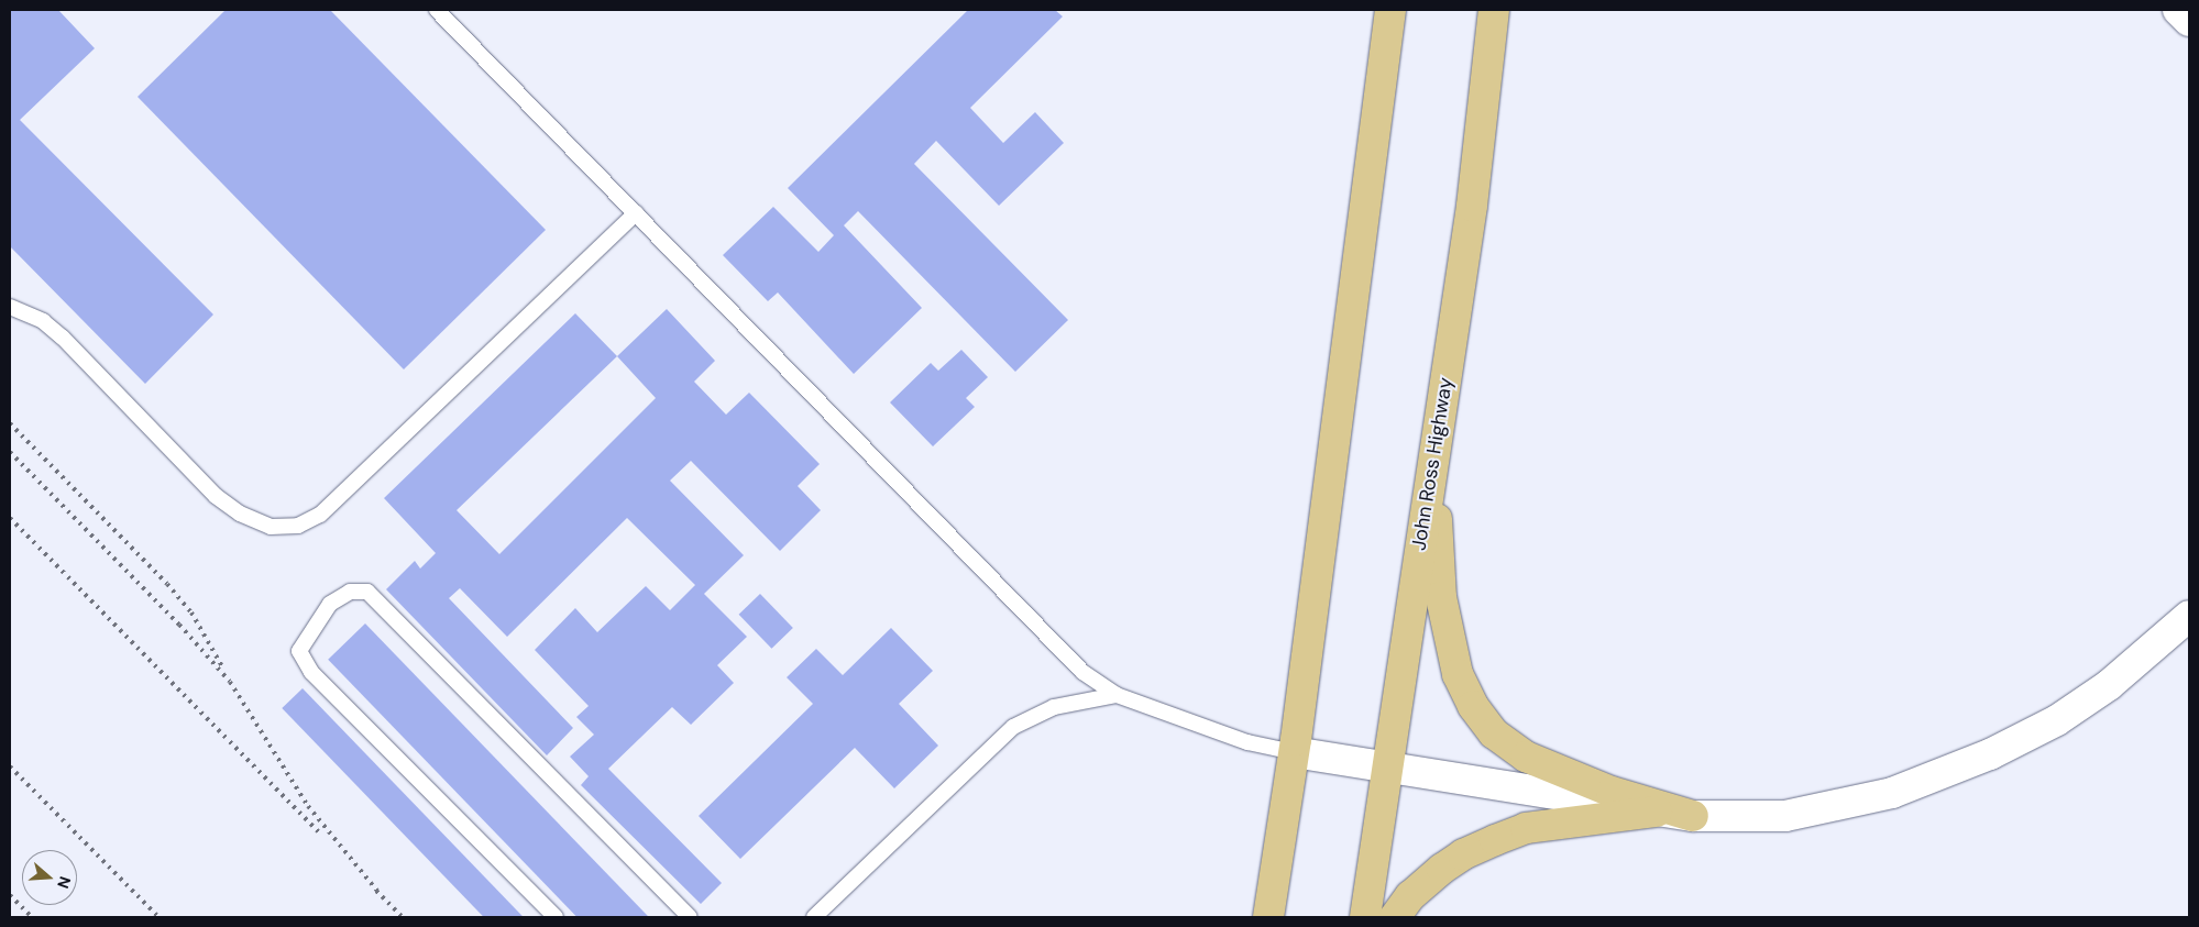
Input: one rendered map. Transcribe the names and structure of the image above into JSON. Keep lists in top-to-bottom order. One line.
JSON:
{"streets":{"main road":["John Ross Highway"]},"north":"right"}
